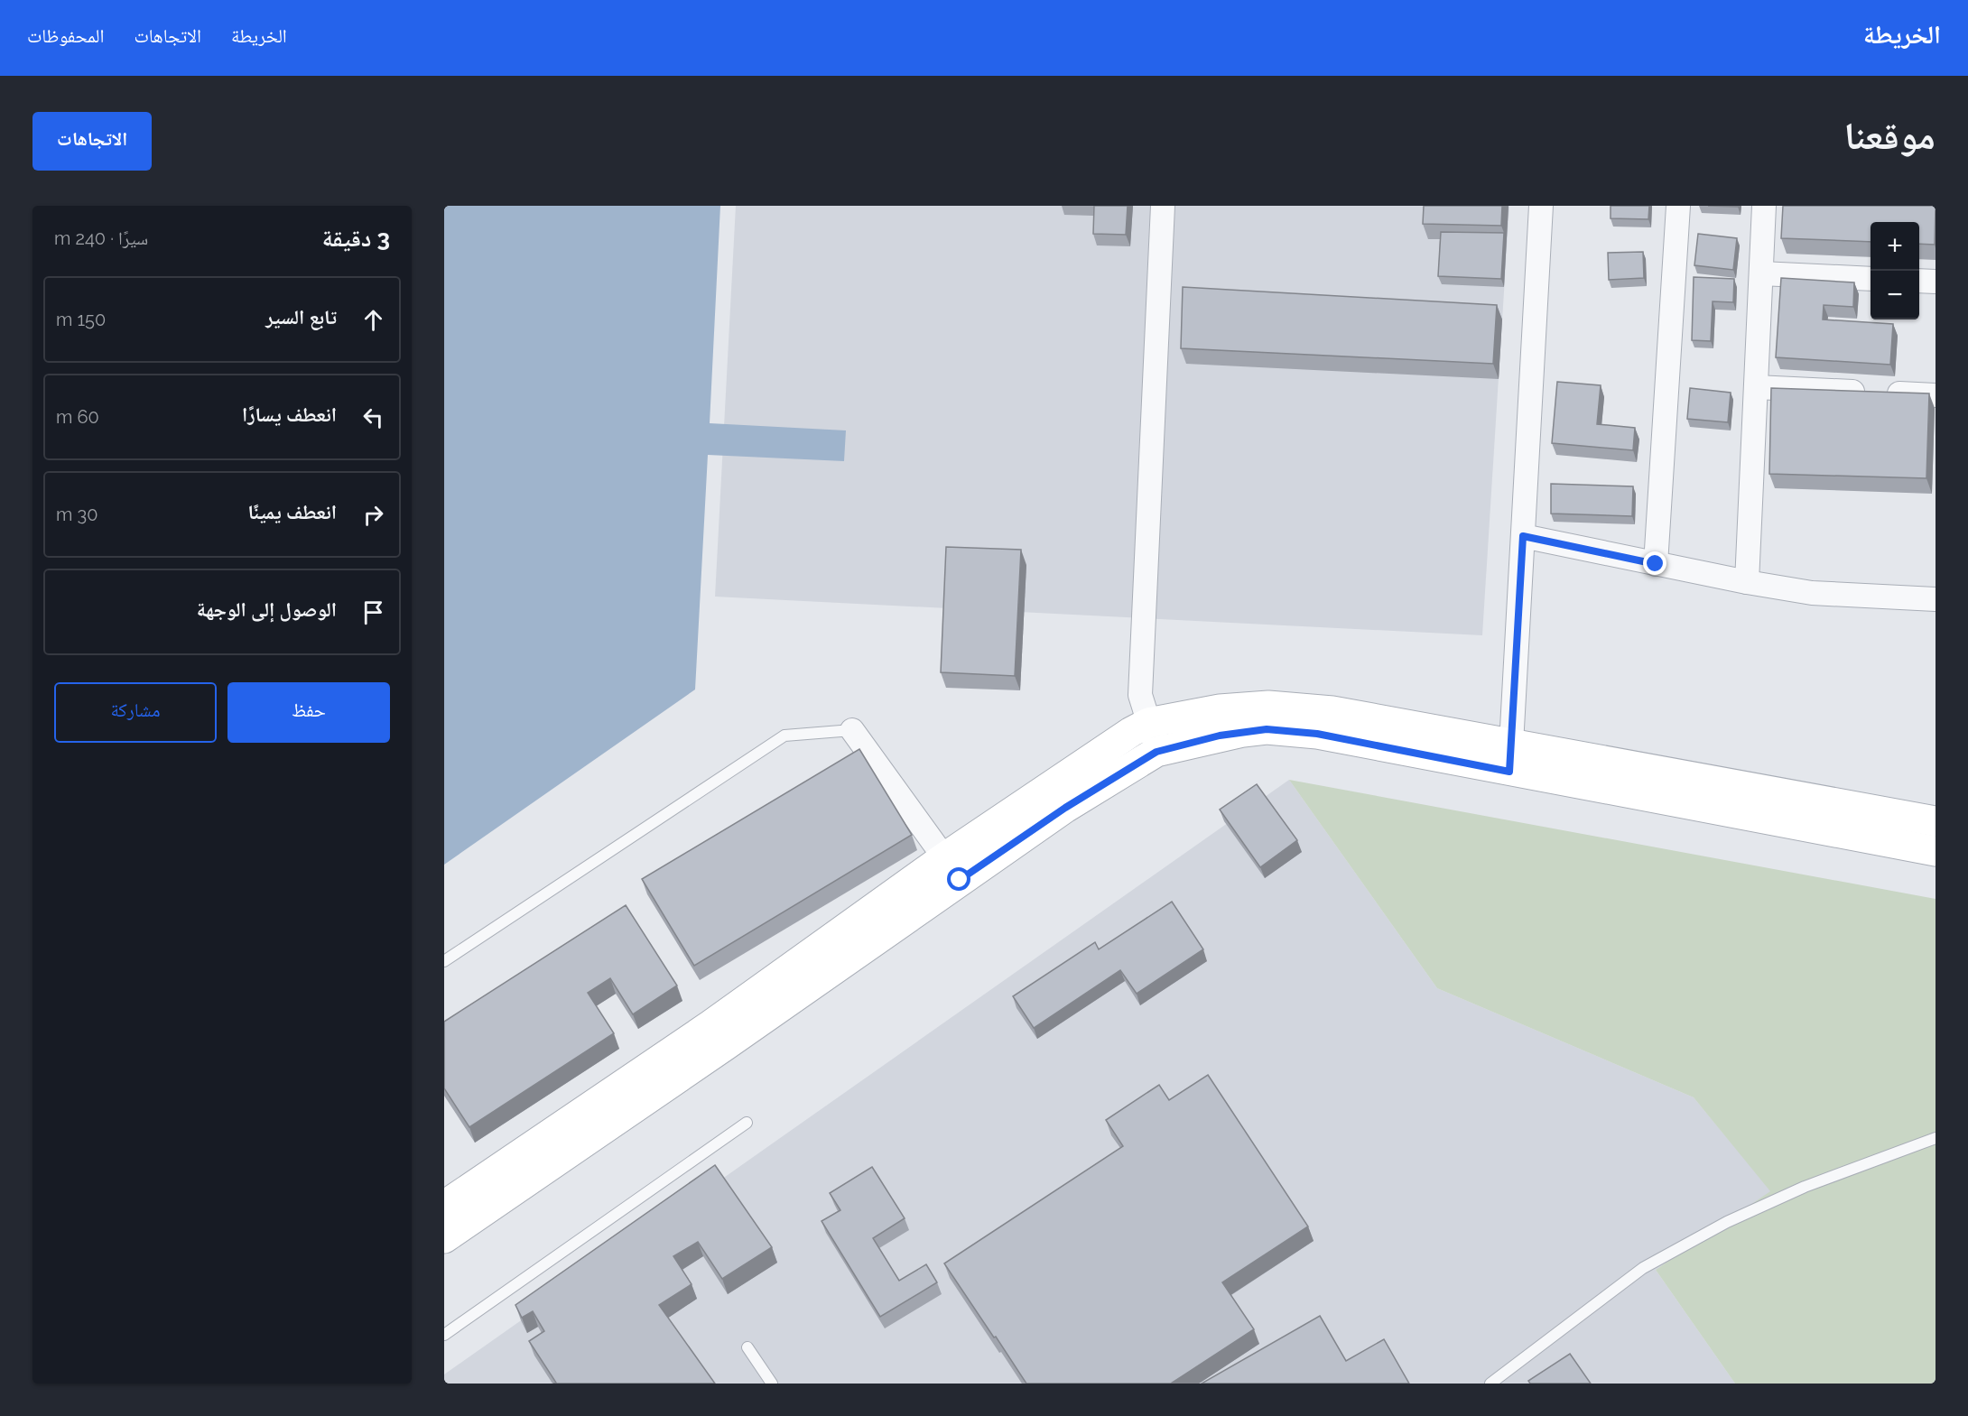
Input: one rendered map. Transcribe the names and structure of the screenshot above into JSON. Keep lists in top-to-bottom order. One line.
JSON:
{"page":{"header":"الخريطة","nav":["الخريطة","الاتجاهات","المحفوظات"],"title":"موقعنا","buttons":["الاتجاهات",["حفظ","مشاركة"]],"heading":["3 دقيقة","سيرًا · 240 m"],"map_buttons":["+","−"],"list":[["تابع السير","150 m"],["انعطف يسارًا","60 m"],["انعطف يمينًا","30 m"],"الوصول إلى الوجهة"]}}
